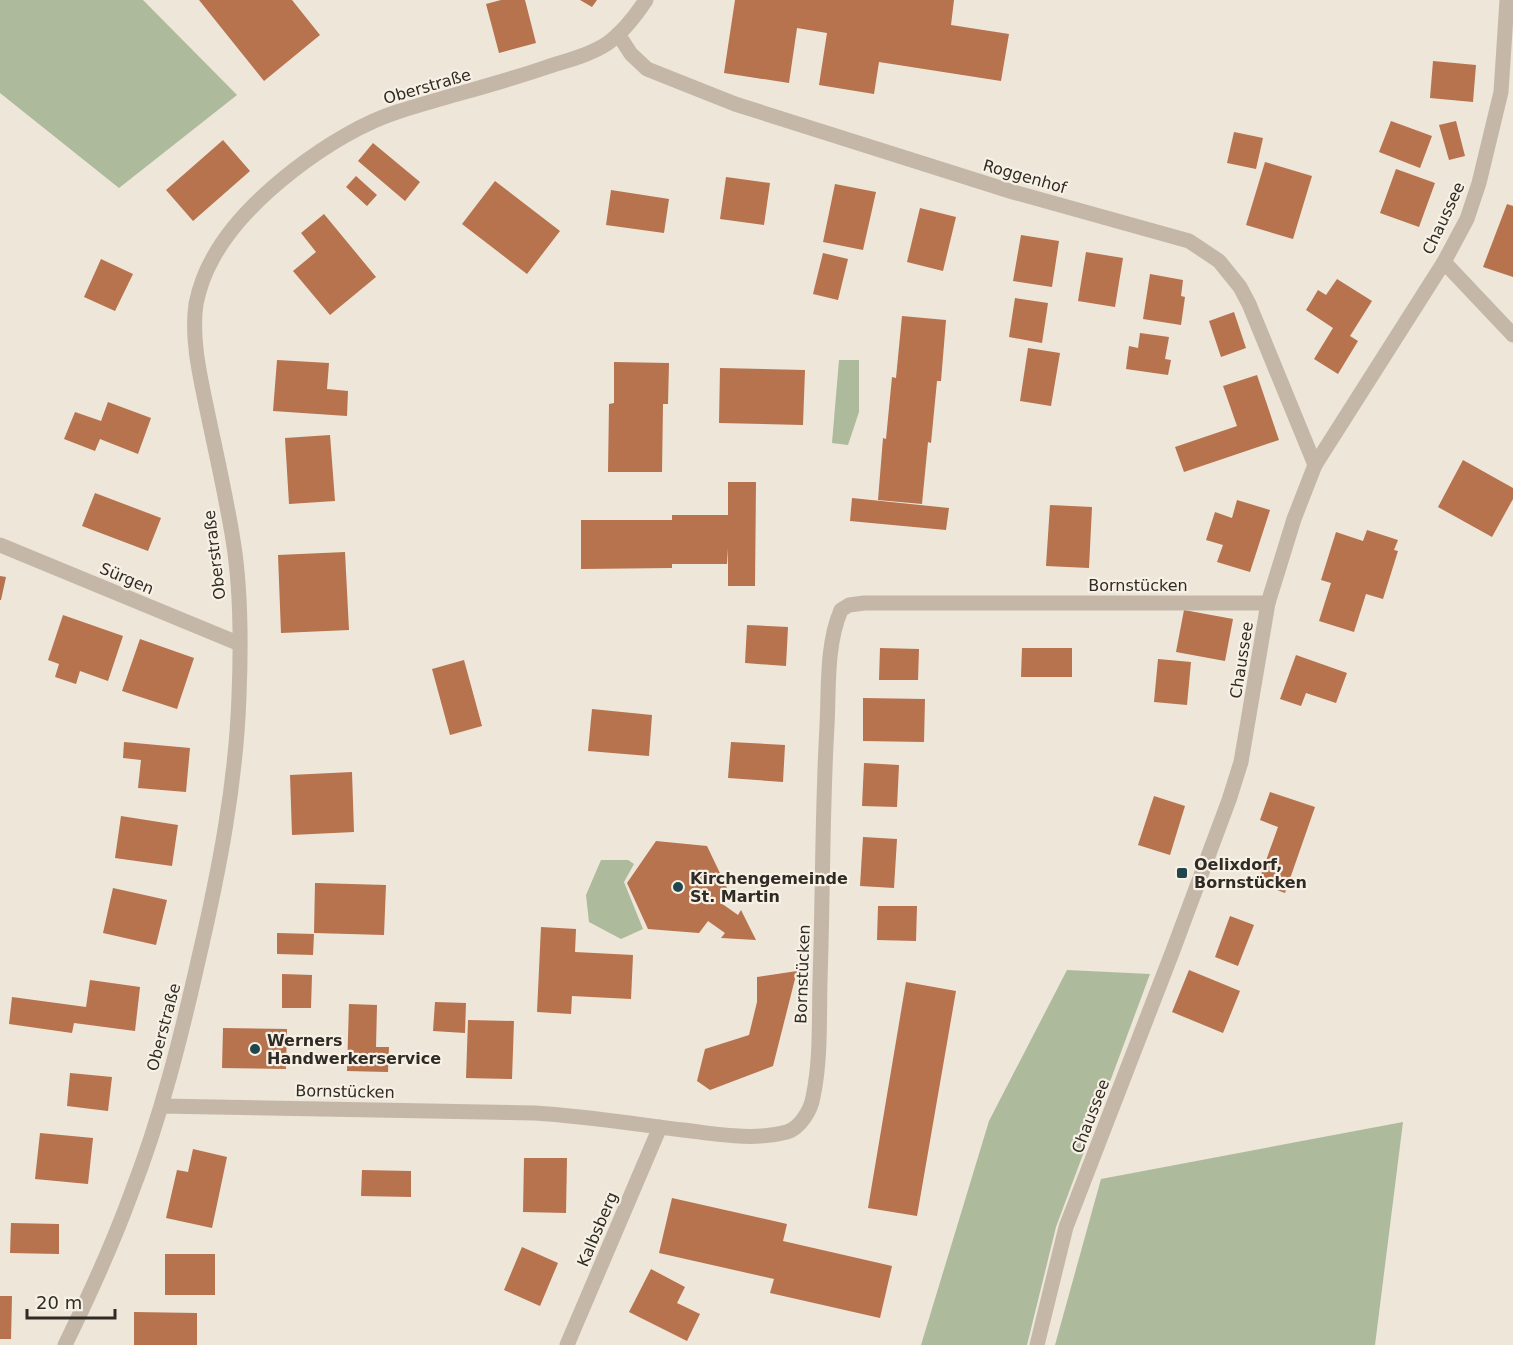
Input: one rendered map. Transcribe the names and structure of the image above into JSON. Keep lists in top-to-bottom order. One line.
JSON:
{"streets":{"street":["Oberstraße","Roggenhof","Chaussee","Sürgen","Bornstücken","Kalbsberg"]},"crossings":[["Oberstraße","Roggenhof"],["Oberstraße","Sürgen"],["Oberstraße","Bornstücken"],["Roggenhof","Chaussee"],["Chaussee","Bornstücken"],["Bornstücken","Kalbsberg"]],"places":{"transit":["Oelixdorf, Bornstücken"],"other":["Kirchengemeinde St. Martin","Werners Handwerkerservice"]},"scale_bar":"20 m"}
